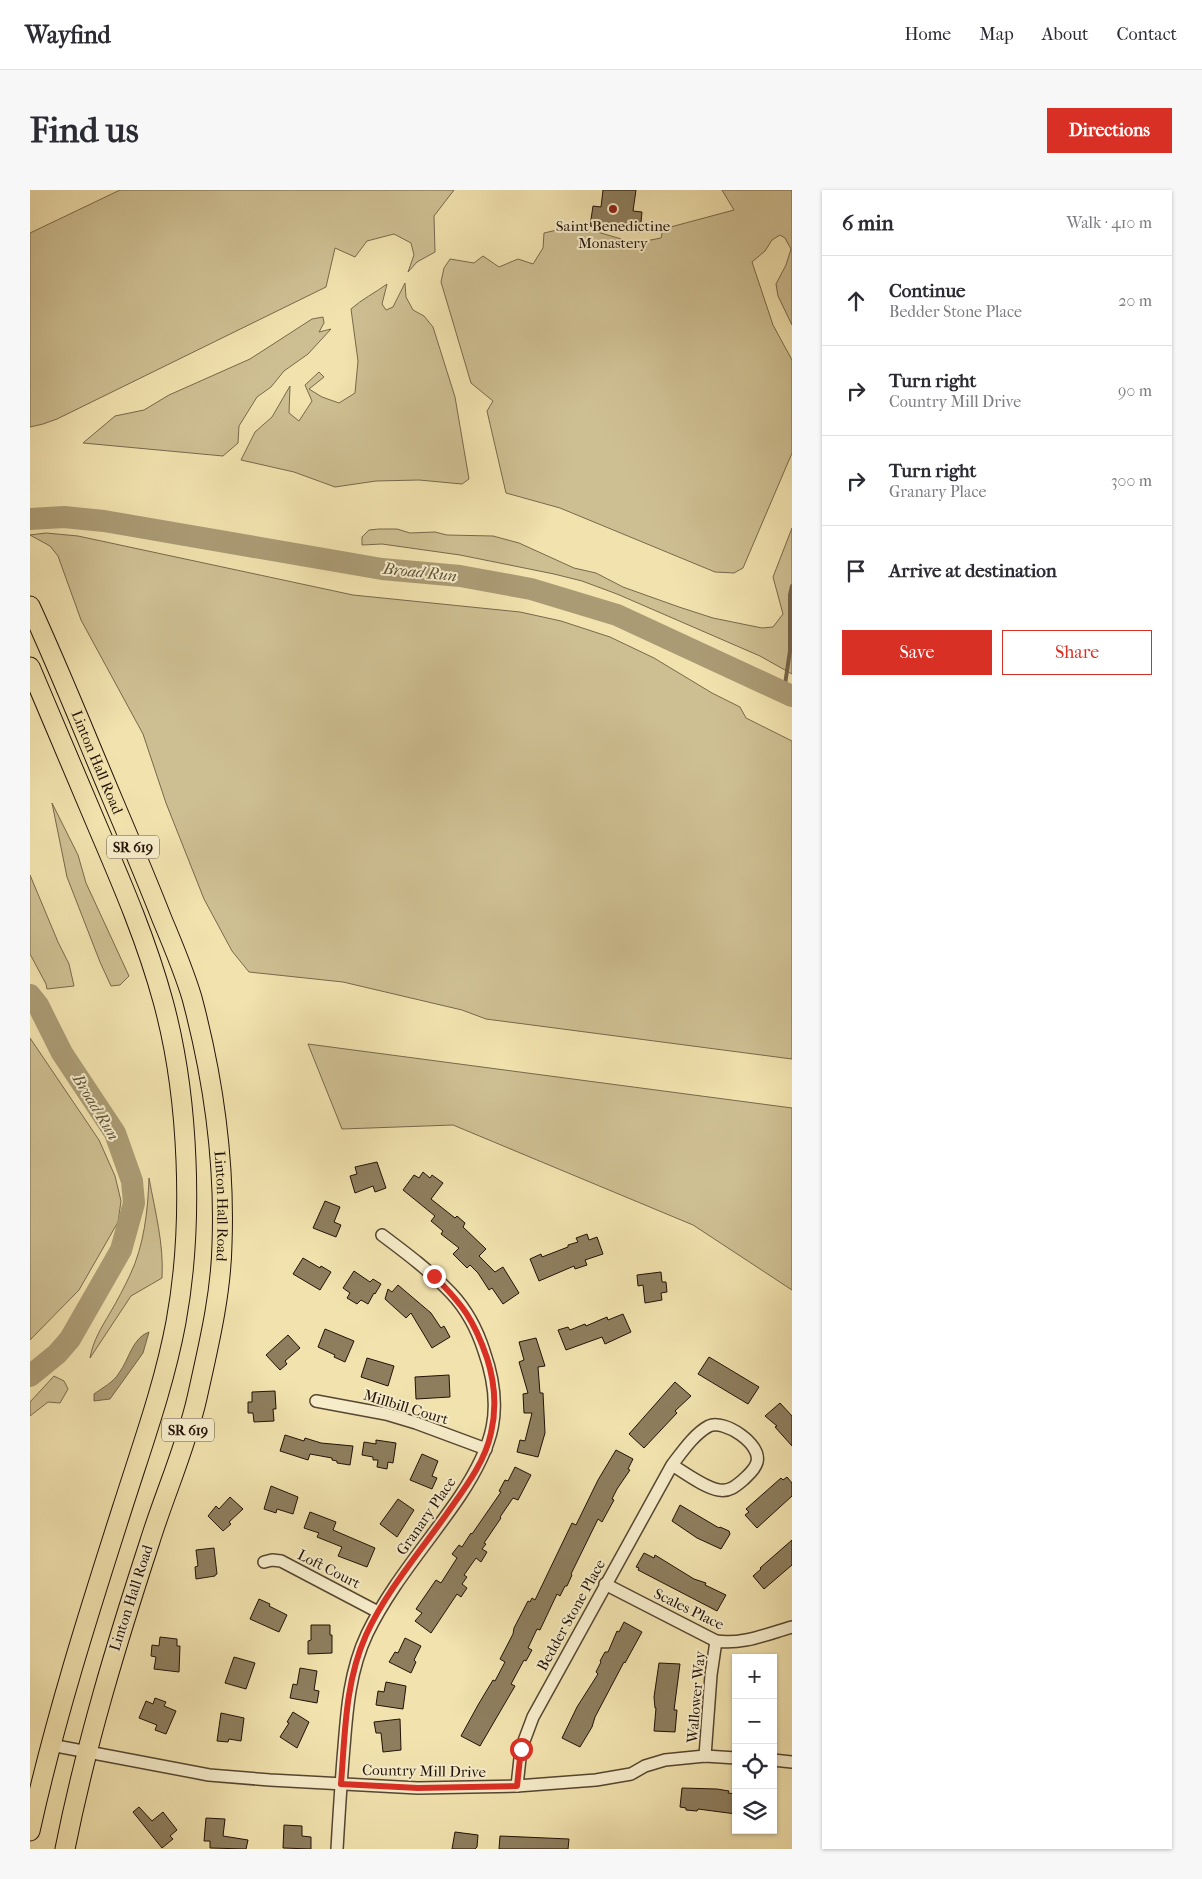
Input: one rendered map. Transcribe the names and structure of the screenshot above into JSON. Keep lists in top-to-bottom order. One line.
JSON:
{"streets":{"main road":["Linton Hall Road","SR 619"],"street":["Millbill Court","Granary Place","Loft Court","Scales Place","Bedder Stone Place","Wallower Way","Country Mill Drive"]},"crossings":[["Linton Hall Road","Country Mill Drive"],["Millbill Court","Granary Place"],["Granary Place","Loft Court"],["Granary Place","Country Mill Drive"],["Scales Place","Bedder Stone Place"],["Scales Place","Wallower Way"],["Bedder Stone Place","Country Mill Drive"],["Wallower Way","Country Mill Drive"]],"water":["Broad Run"],"places":["Saint Benedictine Monastery"],"page":{"header":"Wayfind","nav":["Home","Map","About","Contact"],"buttons":["Directions",["Save","Share"]],"title":"Find us","heading":["6 min","Walk · 410 m"],"list":[["Continue","Bedder Stone Place","20 m"],["Turn right","Country Mill Drive","90 m"],["Turn right","Granary Place","300 m"],"Arrive at destination"],"map_buttons":["+","−"]}}
